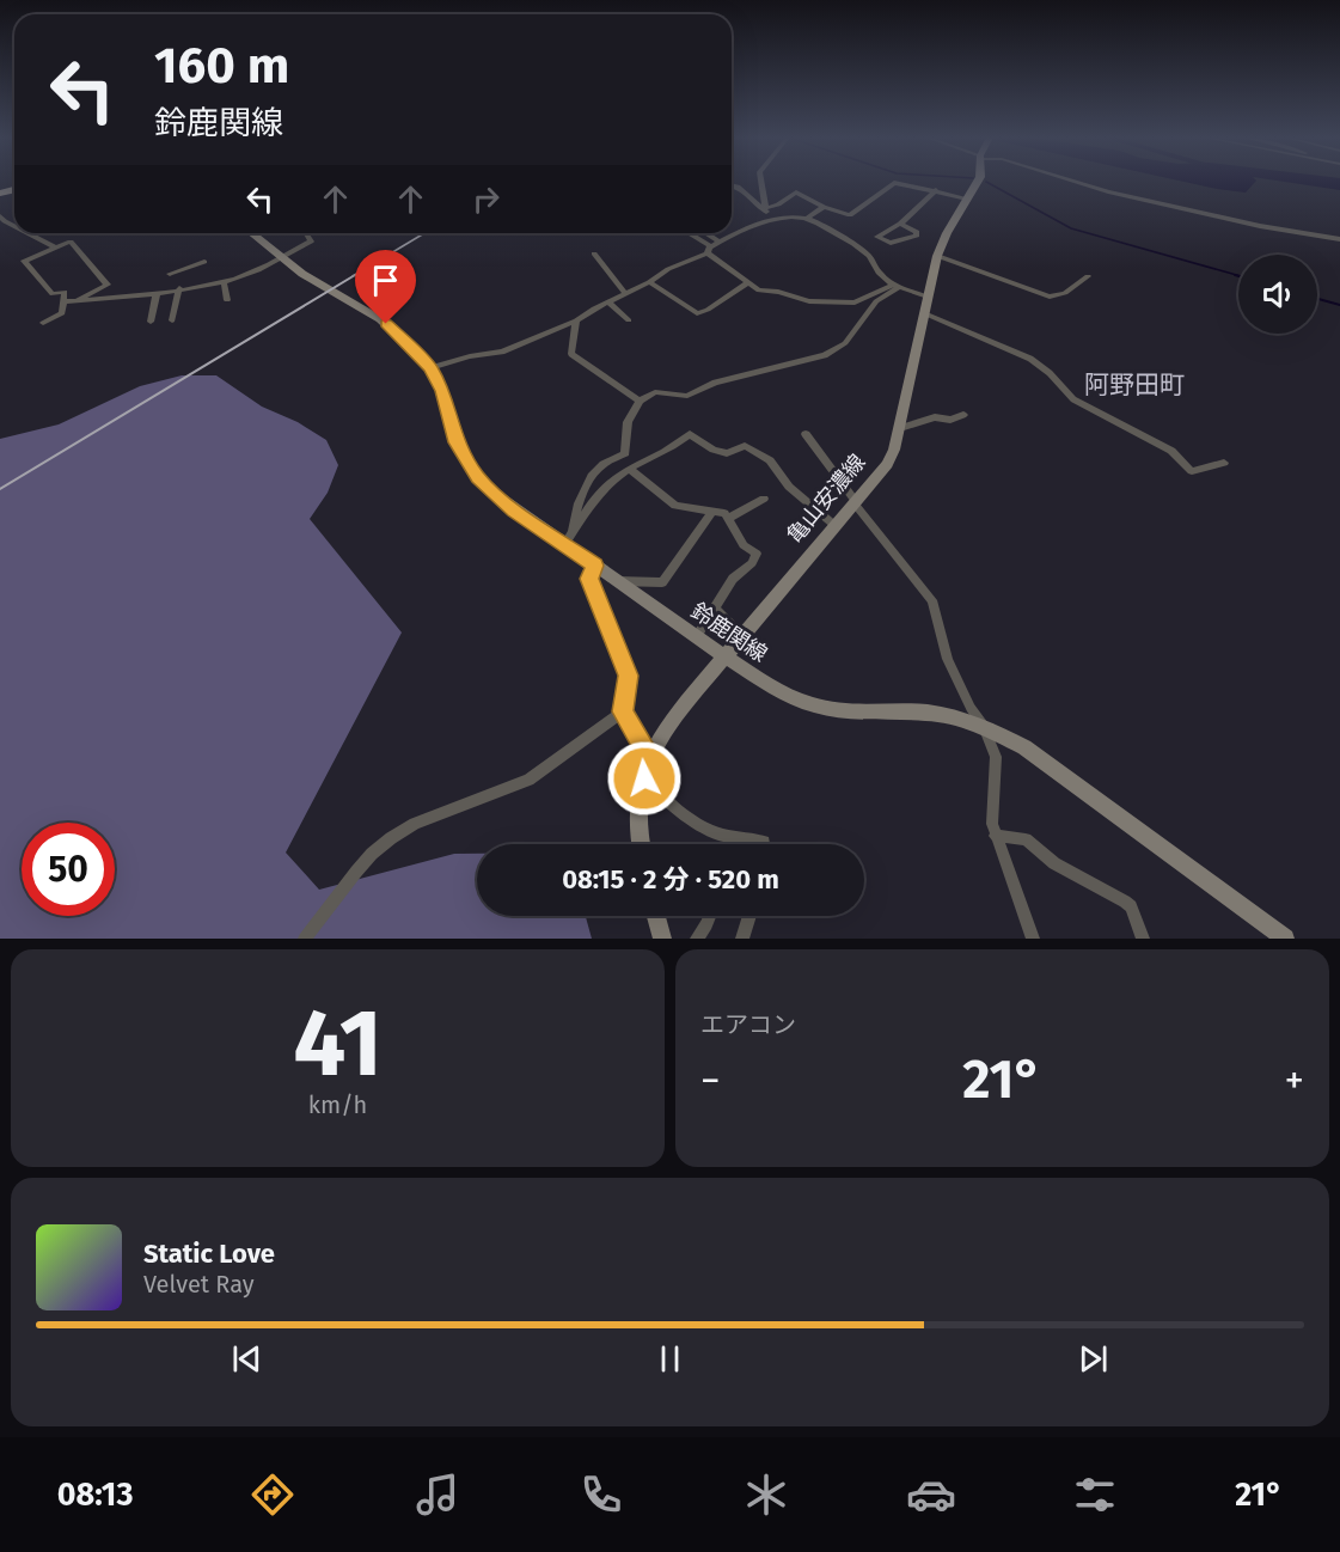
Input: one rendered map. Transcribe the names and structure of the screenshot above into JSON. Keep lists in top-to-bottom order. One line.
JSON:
{"streets":{"main road":["亀山安濃線","鈴鹿関線"]},"crossings":[["亀山安濃線","鈴鹿関線"]],"districts":["阿野田町"],"page":{"turn":["160 m","鈴鹿関線"],"limit":"50","trip":"08:15 · 2 分 · 520 m","tile":[["41","km/h"],"エアコン"],"heat":["−","21°","+"],"song":["Static Love","Velvet Ray"],"tabs":["08:13","21°"]}}
